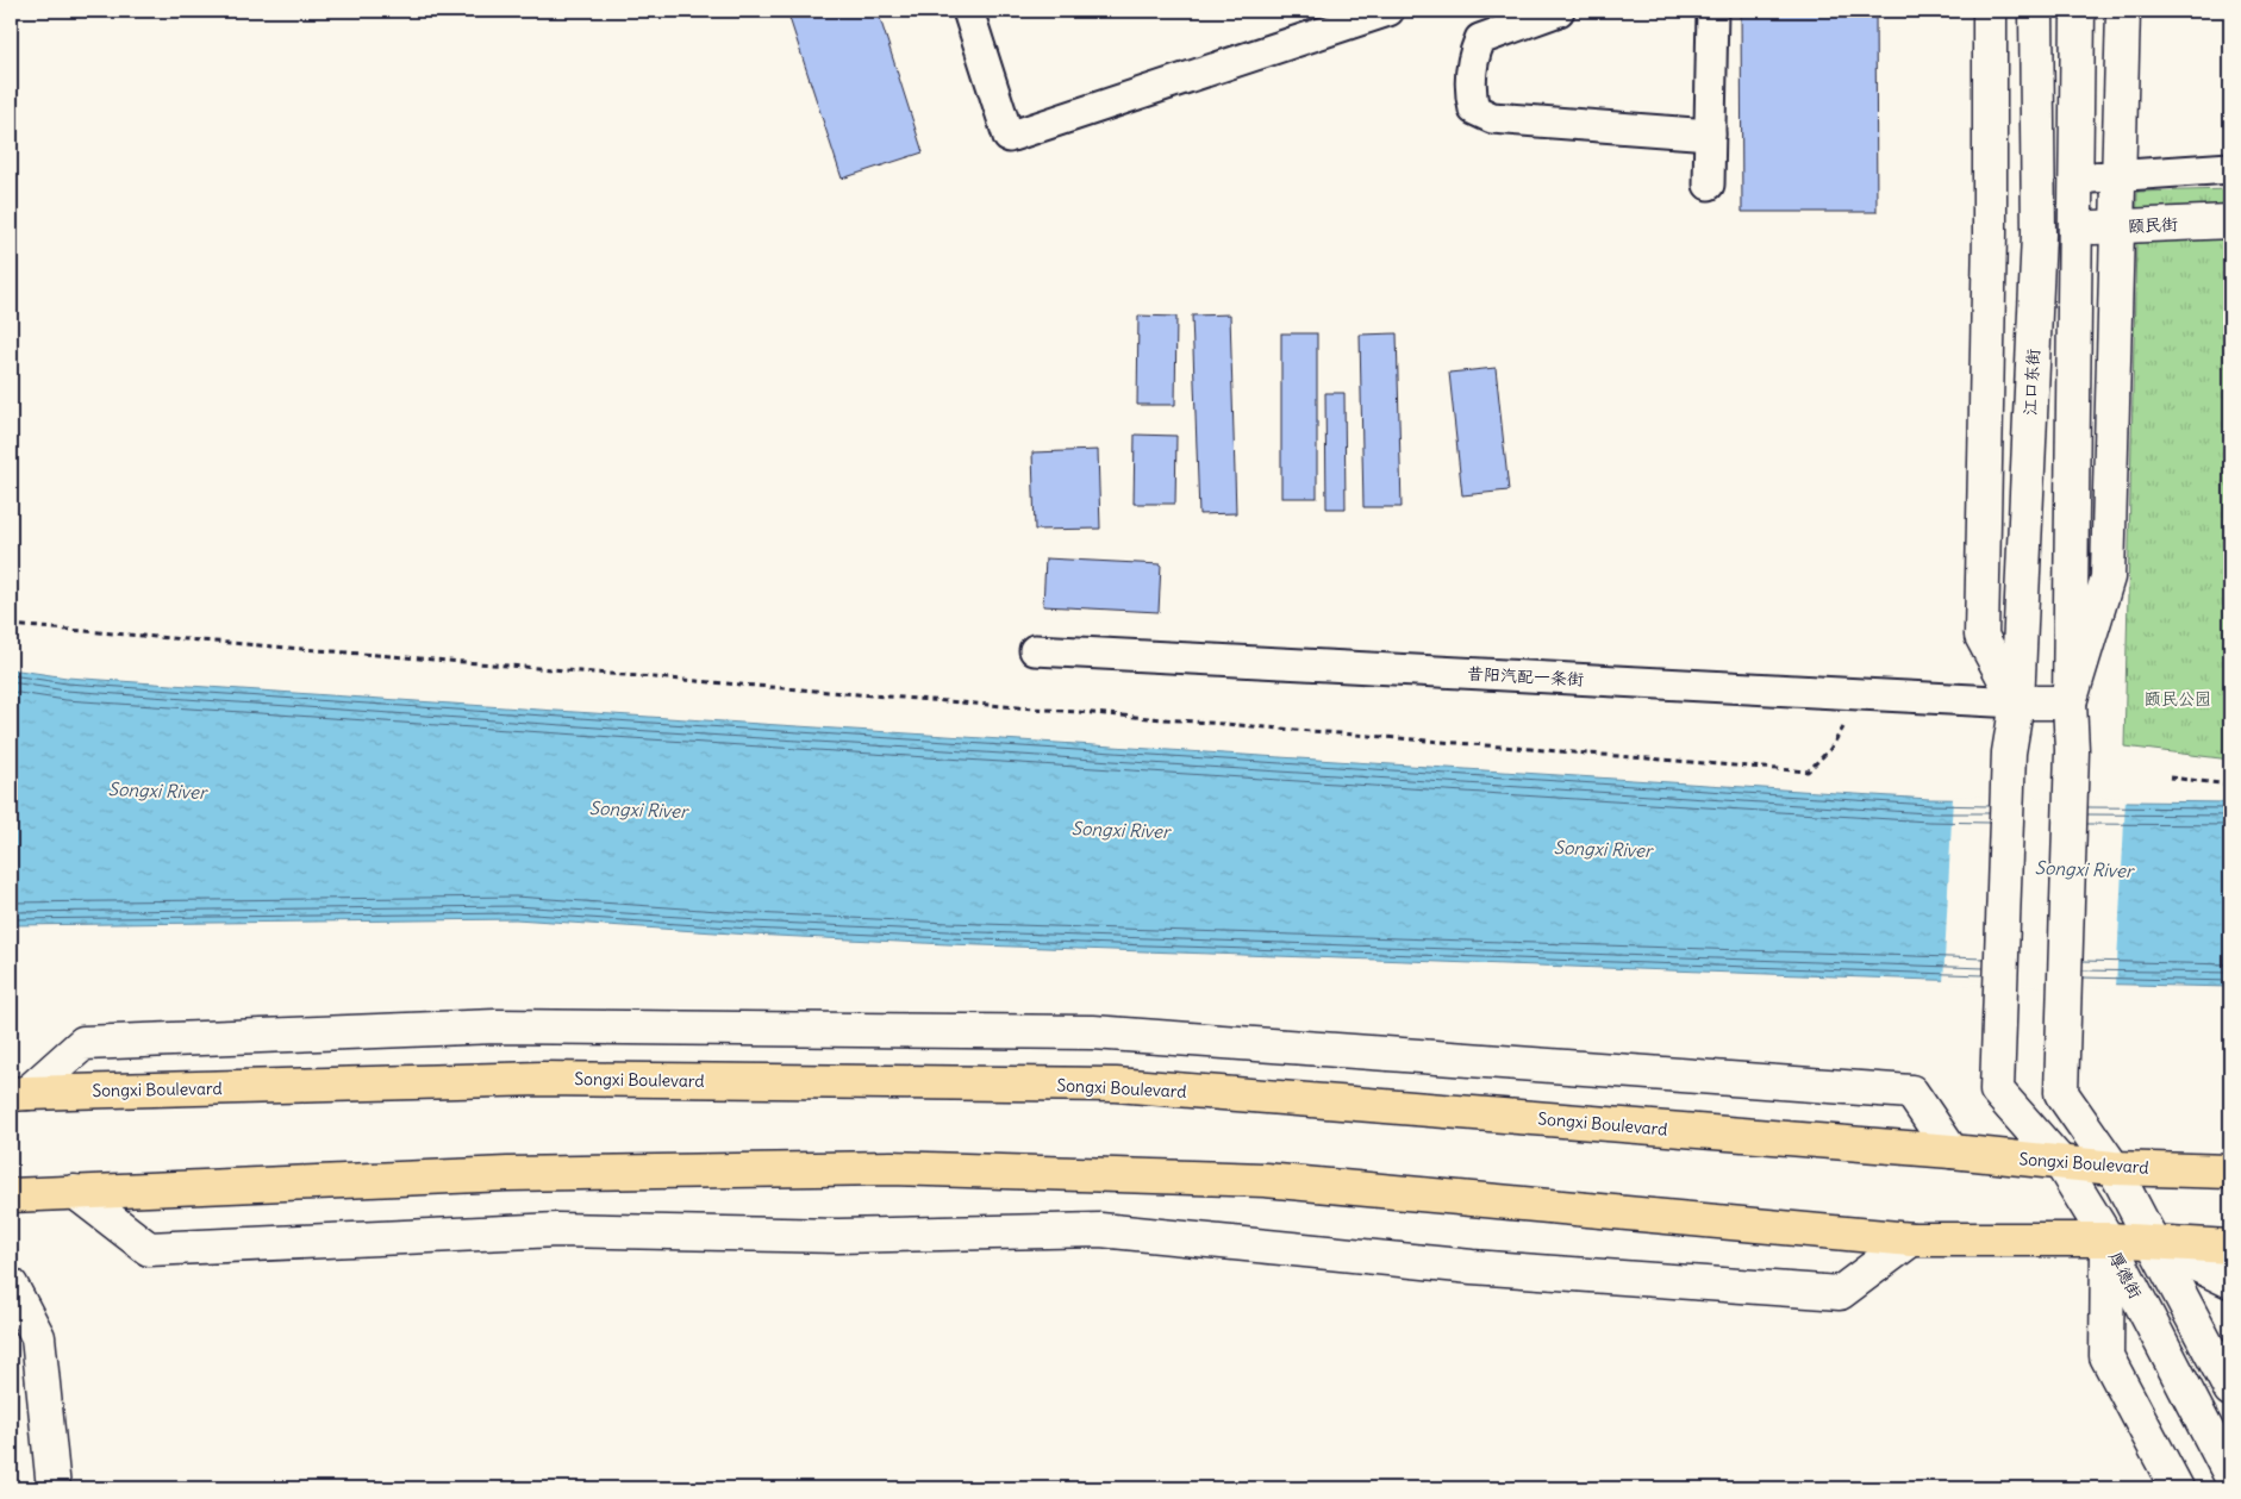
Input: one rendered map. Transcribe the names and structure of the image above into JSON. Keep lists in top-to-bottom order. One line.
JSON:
{"streets":{"highway":["Songxi Boulevard"],"main road":["颐民街","江口东街","厚德街"],"street":["昔阳汽配一条街"]},"crossings":[["江口东街","昔阳汽配一条街"],["江口东街","厚德街"],["Songxi Boulevard","厚德街"]],"water":["Songxi River"],"parks":["颐民公园"]}
